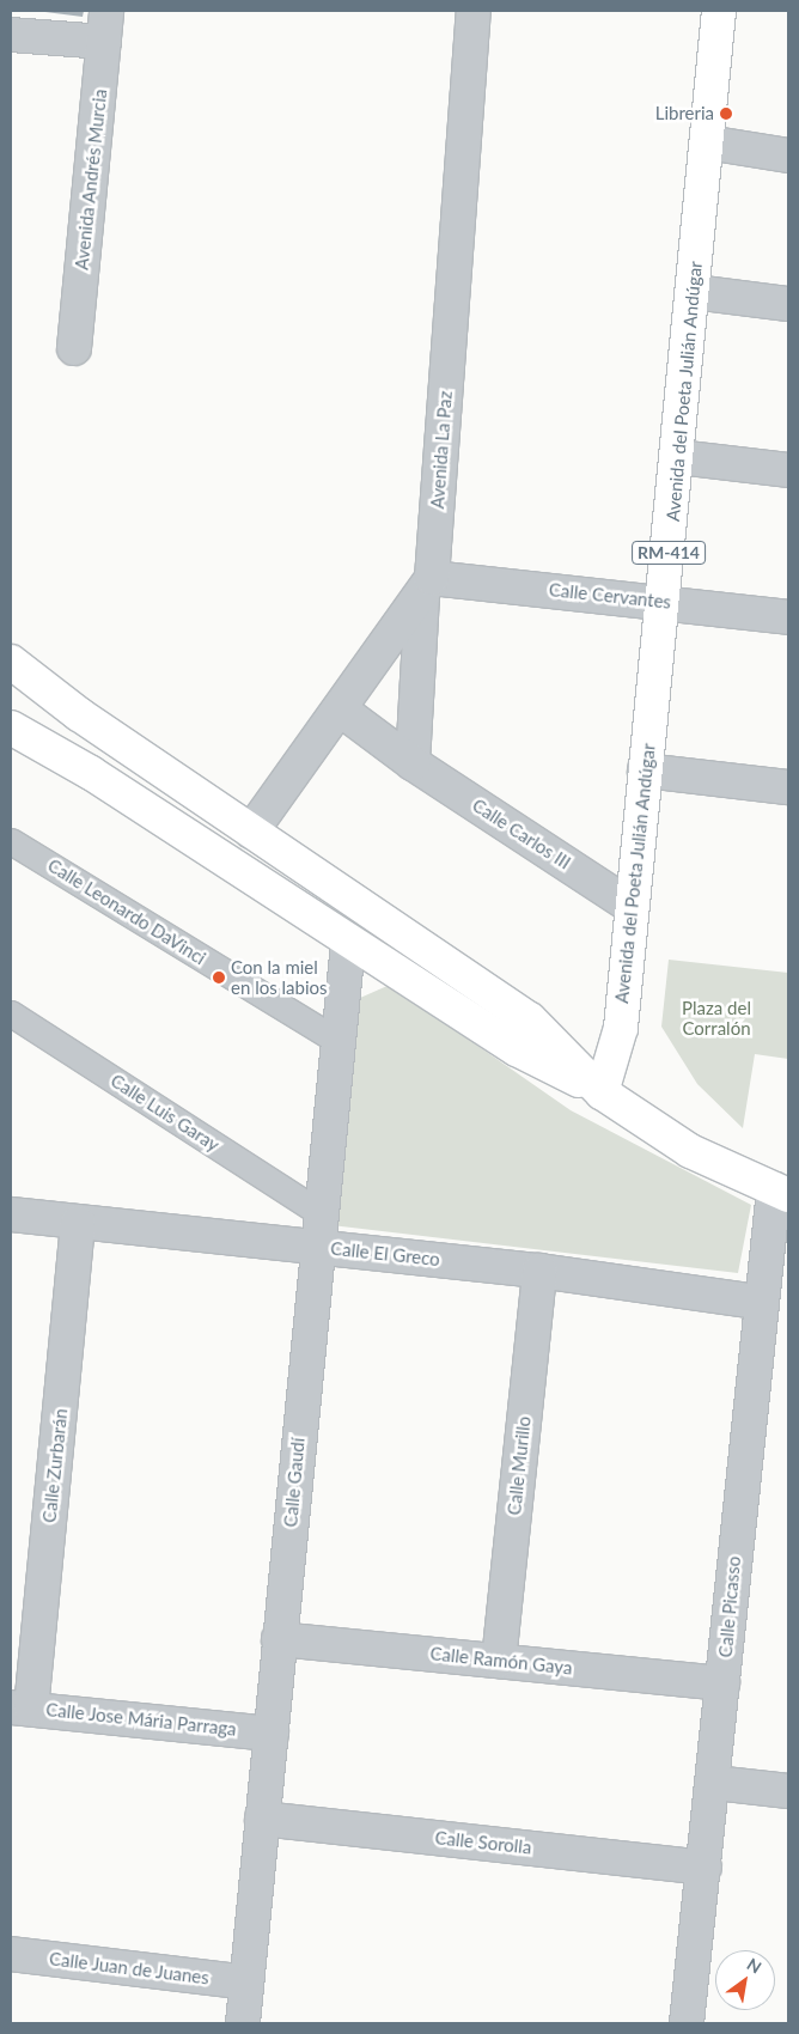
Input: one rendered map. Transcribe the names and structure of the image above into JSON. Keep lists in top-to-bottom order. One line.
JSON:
{"streets":{"main road":["Avenida del Poeta Julián Andúgar","RM-414"],"street":["Avenida Andrés Murcia","Avenida La Paz","Calle Cervantes","Calle Carlos III","Calle Leonardo DaVinci","Calle Luis Garay","Calle El Greco","Calle Zurbarán","Calle Murillo","Calle Gaudí","Calle Picasso","Calle Ramón Gaya","Calle Jose Mária Parraga","Calle Sorolla","Calle Juan de Juanes"]},"crossings":[["Avenida del Poeta Julián Andúgar","Calle Cervantes"],["Avenida del Poeta Julián Andúgar","Calle Carlos III"],["Avenida La Paz","Calle Cervantes"],["Calle Leonardo DaVinci","Calle Gaudí"],["Calle Luis Garay","Calle Gaudí"],["Calle El Greco","Calle Zurbarán"],["Calle El Greco","Calle Murillo"],["Calle El Greco","Calle Gaudí"],["Calle El Greco","Calle Picasso"],["Calle Zurbarán","Calle Jose Mária Parraga"],["Calle Murillo","Calle Ramón Gaya"],["Calle Gaudí","Calle Ramón Gaya"],["Calle Gaudí","Calle Jose Mária Parraga"],["Calle Gaudí","Calle Sorolla"],["Calle Gaudí","Calle Juan de Juanes"],["Calle Picasso","Calle Ramón Gaya"],["Calle Picasso","Calle Sorolla"]],"parks":["Plaza del Corralón"],"places":["Libreria","Con la miel en los labios"],"north":"top right"}
